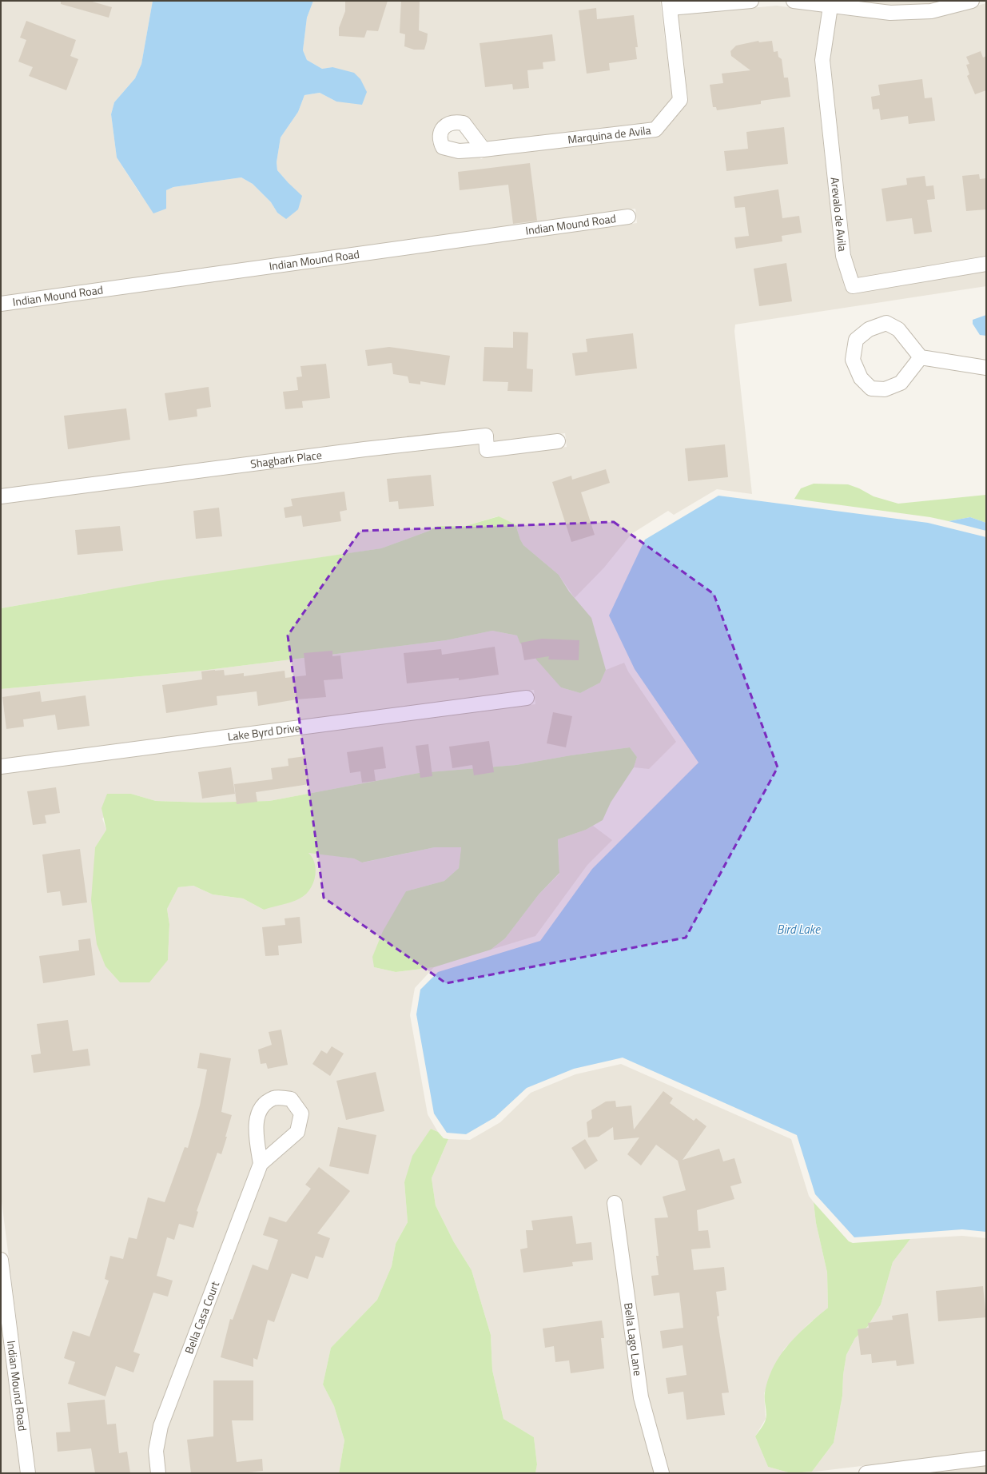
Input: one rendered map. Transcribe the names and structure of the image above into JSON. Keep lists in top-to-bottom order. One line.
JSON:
{"streets":{"street":["Marquina de Avila","Arevalo de Avila","Indian Mound Road","Shagbark Place","Lake Byrd Drive","Bella Casa Court","Bella Lago Lane"]},"water":["Bird Lake"]}
